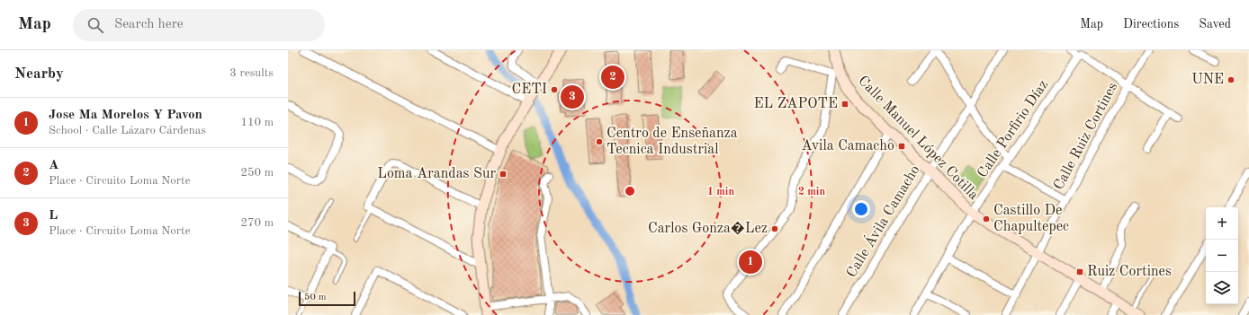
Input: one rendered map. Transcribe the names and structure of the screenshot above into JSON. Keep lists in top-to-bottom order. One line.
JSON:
{"streets":{"street":["Calle Porfirio Díaz","Calle Ruiz Cortines","Calle Manuel López Cotilla","Calle Ávila Camacho"]},"crossings":[["Calle Porfirio Díaz","Calle Manuel López Cotilla"],["Calle Ruiz Cortines","Calle Manuel López Cotilla"],["Calle Manuel López Cotilla","Calle Ávila Camacho"]],"places":{"other":["UNE","CETI","Centro de Enseñanza Tecnica Industrial","Castillo De Chapultepec","Carlos Gonza�Lez"],"transit":["EL ZAPOTE","Avila Camacho","Loma Arandas Sur","Ruiz Cortines"]},"scale_bar":"50 m","page":{"header":"Map","search":"Search here","nav":["Map","Directions","Saved"],"heading":["Nearby","3 results"],"pins":["2","3","1"],"list":[{"mark":"1","name":"Jose Ma Morelos Y Pavon","note":"School · Calle Lázaro Cárdenas","value":"110 m"},{"mark":"2","name":"A","note":"Place · Circuito Loma Norte","value":"250 m"},{"mark":"3","name":"L","note":"Place · Circuito Loma Norte","value":"270 m"}],"map_buttons":["+","−"],"scale":"50 m"},"rings":["1 min","2 min"]}
